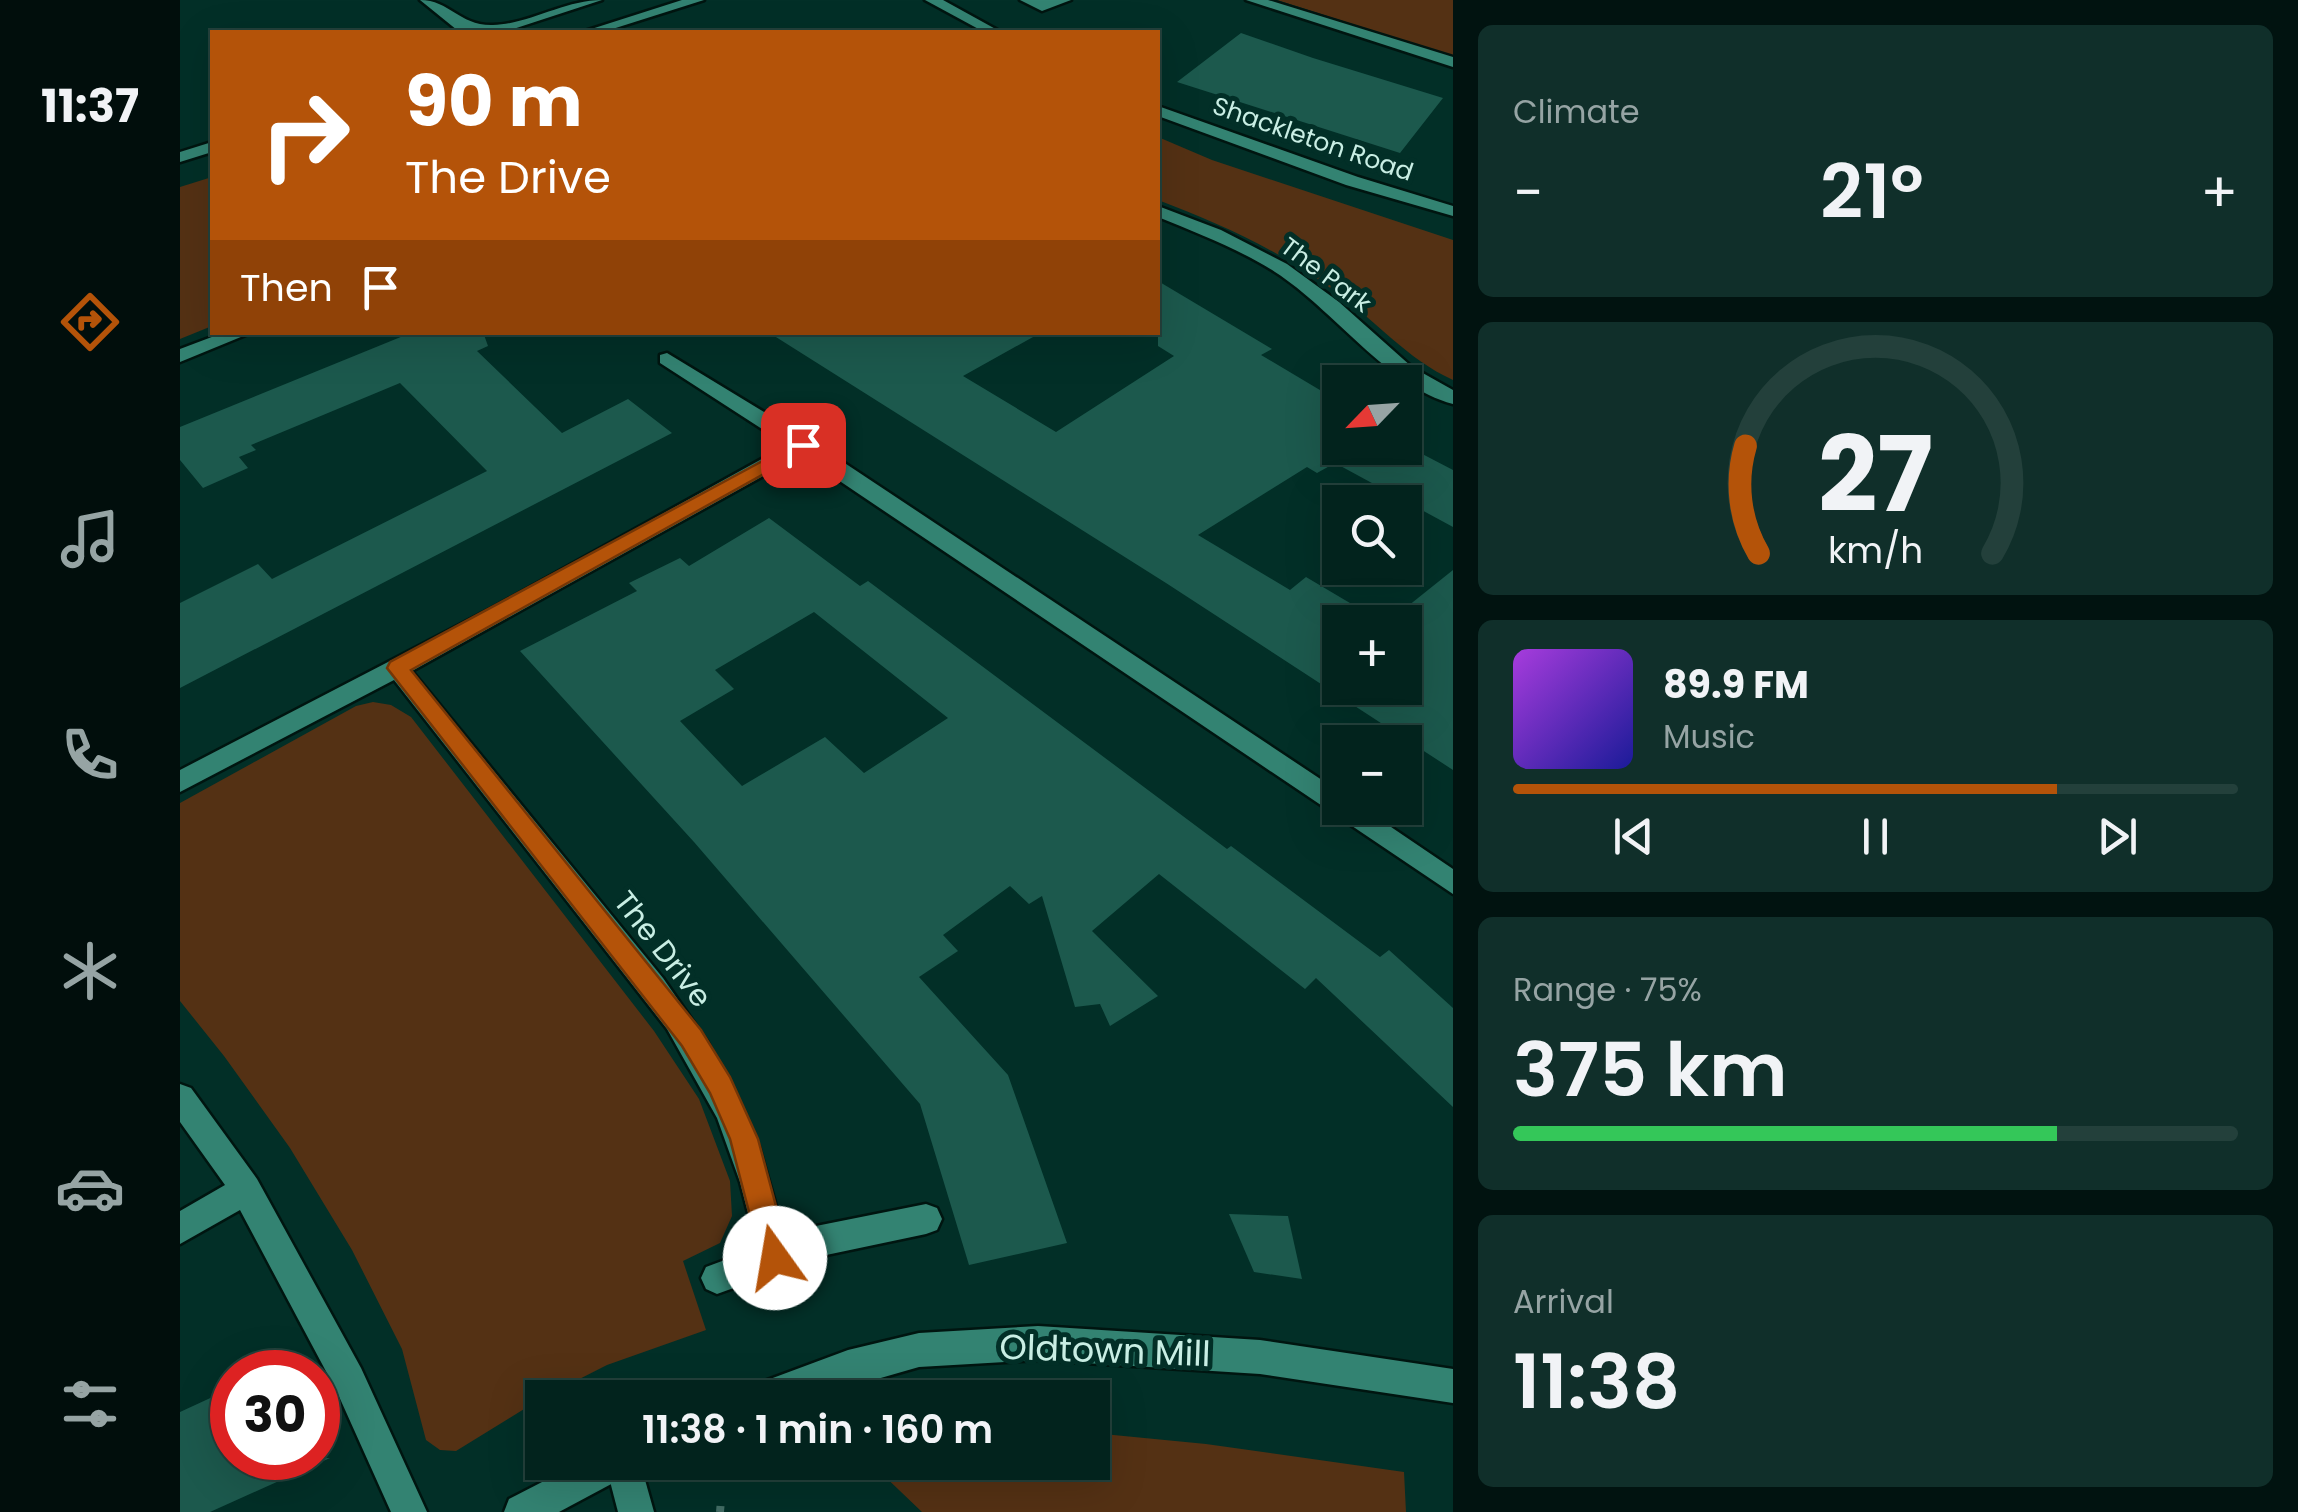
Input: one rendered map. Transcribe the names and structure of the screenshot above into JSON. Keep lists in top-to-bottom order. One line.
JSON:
{"streets":{"street":["Shackleton Road","The Park","The Drive","Oldtown Mill"]},"north":"bottom left","page":{"tabs":"11:37","tile":["Climate",["Range · 75%","375 km"],["Arrival","11:38"]],"turn":["90 m","The Drive"],"heat":["−","21°","+"],"then":"Then","map_buttons":["+","−"],"song":["89.9 FM","Music"],"limit":"30","trip":"11:38 · 1 min · 160 m","gauge":["27","km/h"]}}
